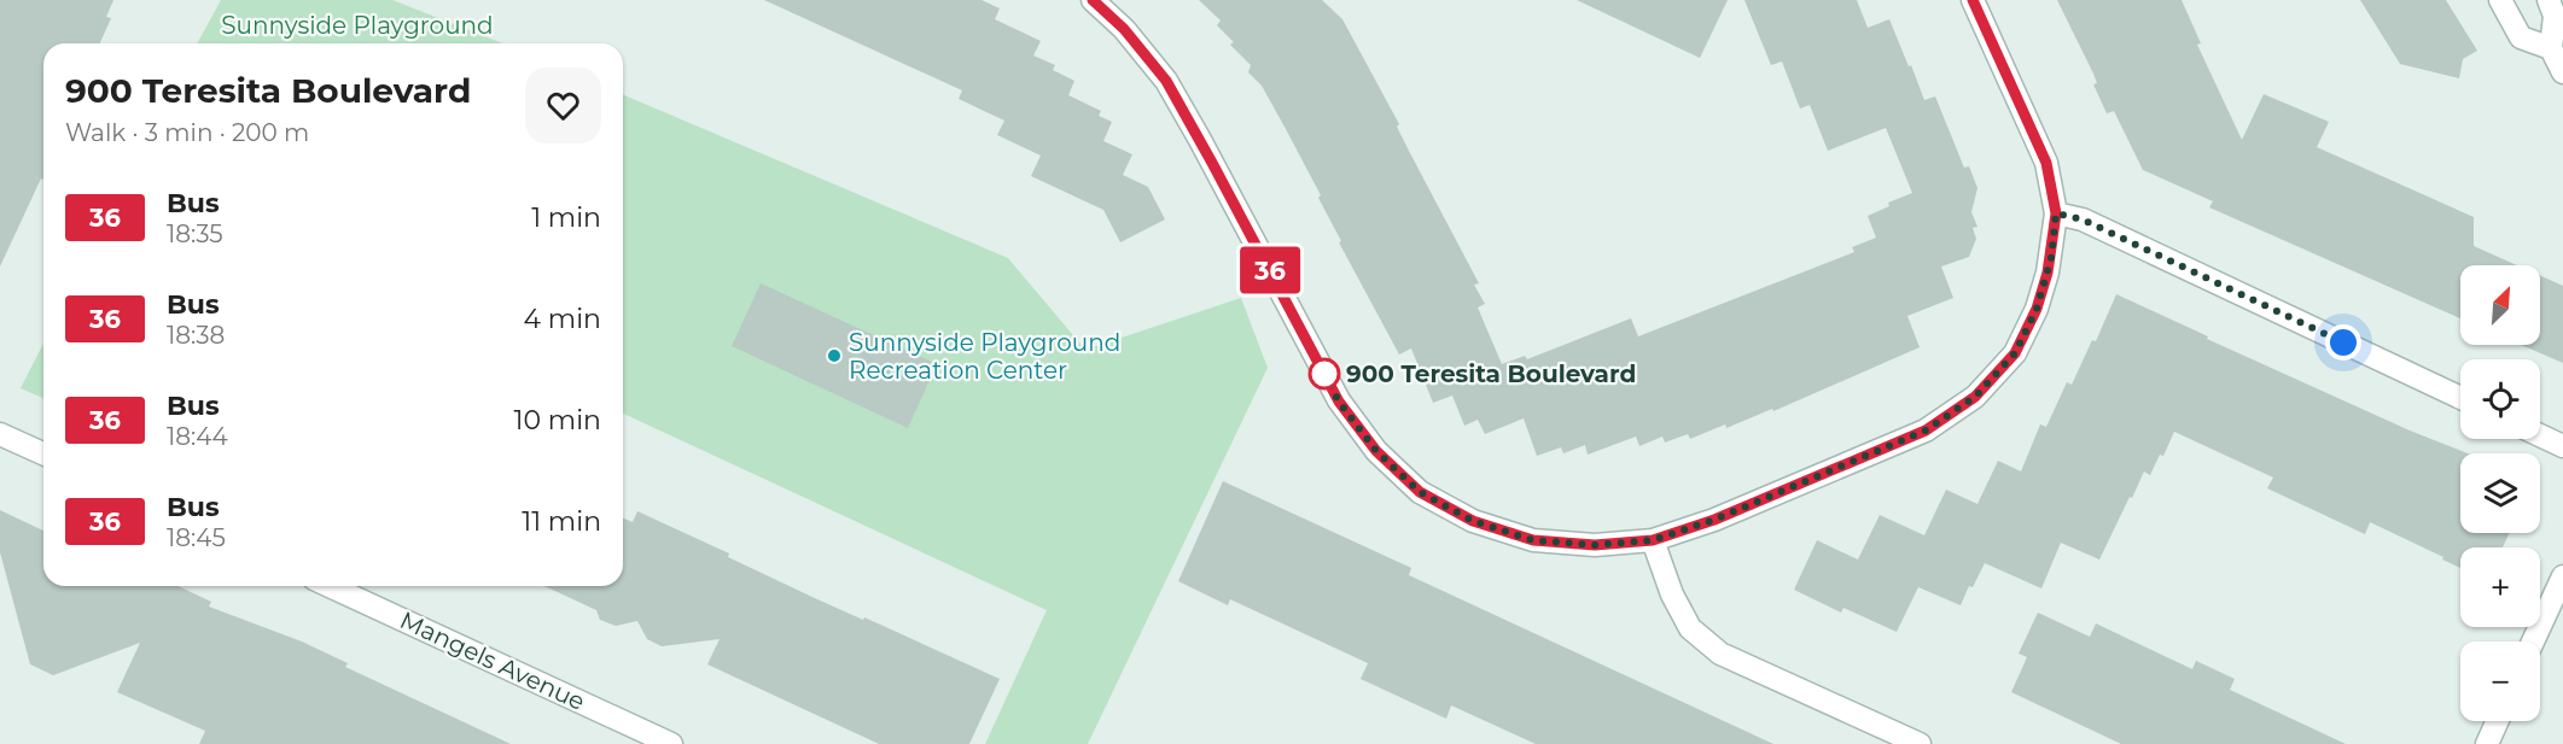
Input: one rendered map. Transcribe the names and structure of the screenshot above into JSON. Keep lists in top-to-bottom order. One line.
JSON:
{"streets":{"street":["Mangels Avenue"]},"parks":["Sunnyside Playground"],"places":["Sunnyside Playground Recreation Center","900 Teresita Boulevard"],"lines":["bus line 36"],"north":"top right","page":{"on_map":"36","heading":["900 Teresita Boulevard","Walk · 3 min · 200 m"],"list":[{"mark":"36","name":"Bus","note":"18:35","value":"1 min"},{"mark":"36","name":"Bus","note":"18:38","value":"4 min"},{"mark":"36","name":"Bus","note":"18:44","value":"10 min"},{"mark":"36","name":"Bus","note":"18:45","value":"11 min"}],"map_buttons":["+","−"]}}
